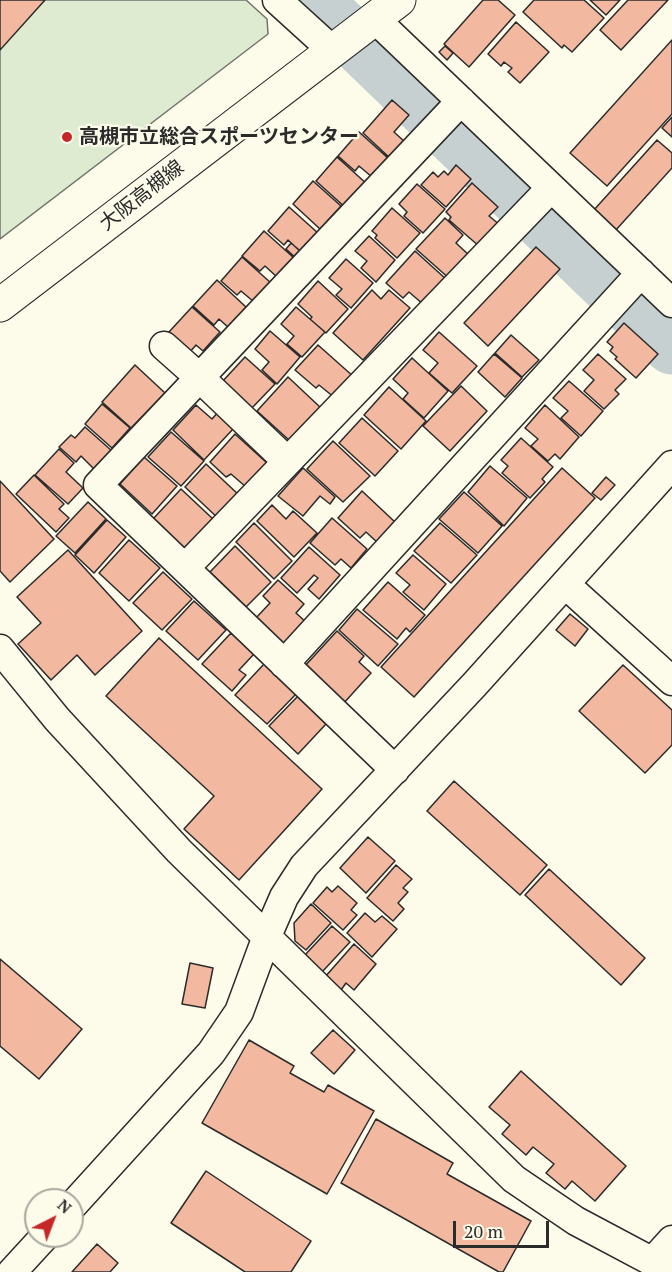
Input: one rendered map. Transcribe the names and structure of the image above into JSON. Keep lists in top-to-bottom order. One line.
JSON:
{"streets":{"main road":["大阪高槻線"]},"places":["高槻市立総合スポーツセンター"],"scale_bar":"20 m","north":"top right"}
